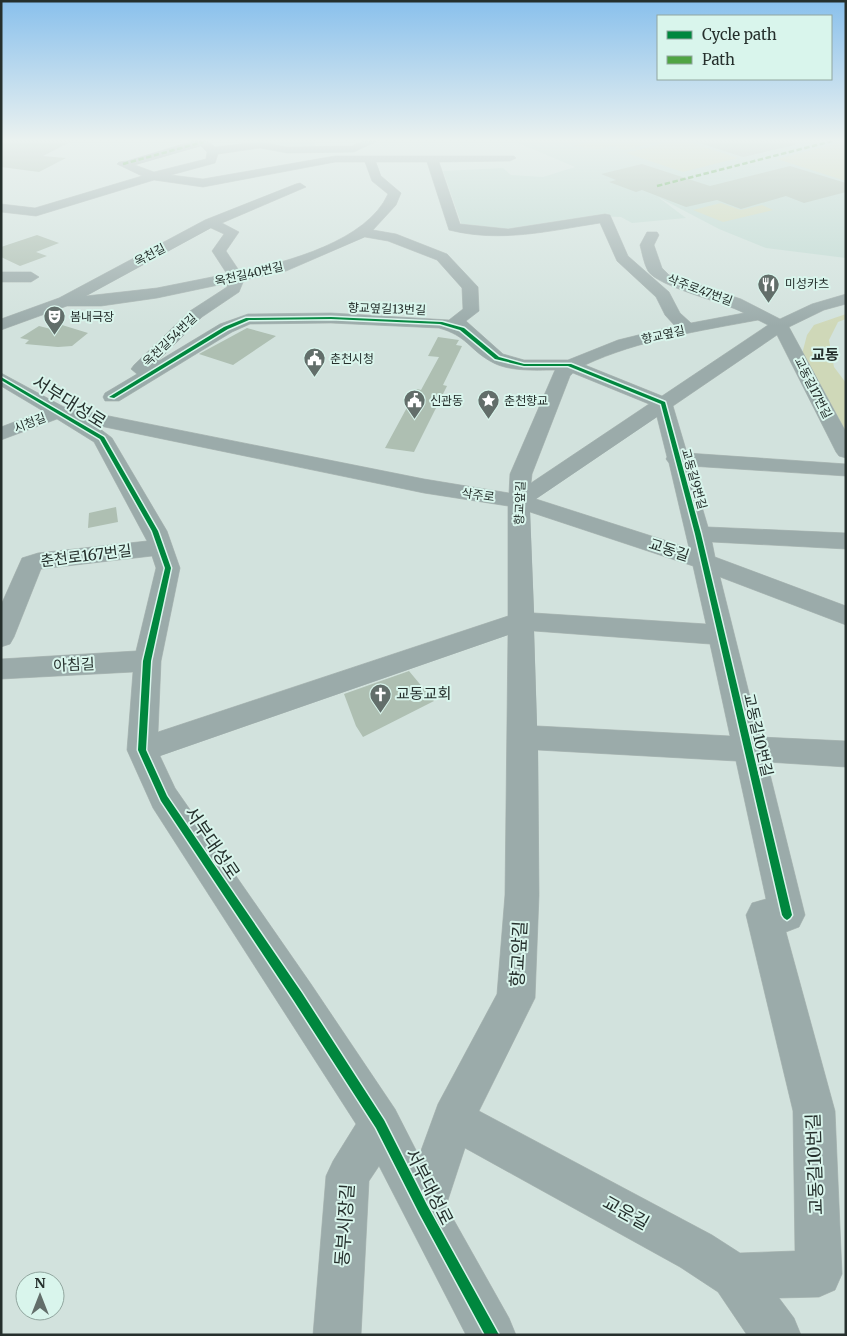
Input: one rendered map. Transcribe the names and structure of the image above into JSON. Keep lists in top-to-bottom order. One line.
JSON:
{"streets":{"street":["옥천길","옥천길40번길","삭주로47번길","향교옆길13번길","향교옆길","옥천길54번길","교동길17번길","서부대성로","시청길","교동길9번길","삭주로","향교앞길","교동길","춘천로167번길","아침길","교동길10번길","교운길","동부시장길"]},"crossings":[["옥천길","옥천길40번길"],["옥천길40번길","옥천길54번길"],["삭주로47번길","향교옆길"],["삭주로47번길","교동길17번길"],["향교옆길13번길","향교옆길"],["향교옆길13번길","옥천길54번길"],["향교옆길13번길","교동길9번길"],["향교옆길13번길","향교앞길"],["향교옆길","향교앞길"],["옥천길54번길","삭주로"],["서부대성로","시청길"],["서부대성로","삭주로"],["서부대성로","향교앞길"],["서부대성로","춘천로167번길"],["서부대성로","아침길"],["서부대성로","동부시장길"],["시청길","삭주로"],["교동길9번길","교동길"],["교동길9번길","교동길10번길"],["삭주로","향교앞길"],["삭주로","교동길"],["향교앞길","교동길"],["향교앞길","교운길"],["교동길","교동길10번길"],["교동길10번길","교운길"]],"districts":["교동"],"places":{"restaurant":["미성카츠"],"theatre":["봄내극장"],"public building":["춘천시청","신관동"],"place":["춘천향교"],"church":["교동교회"]},"legend":["Cycle path","Path"],"north":"top"}
